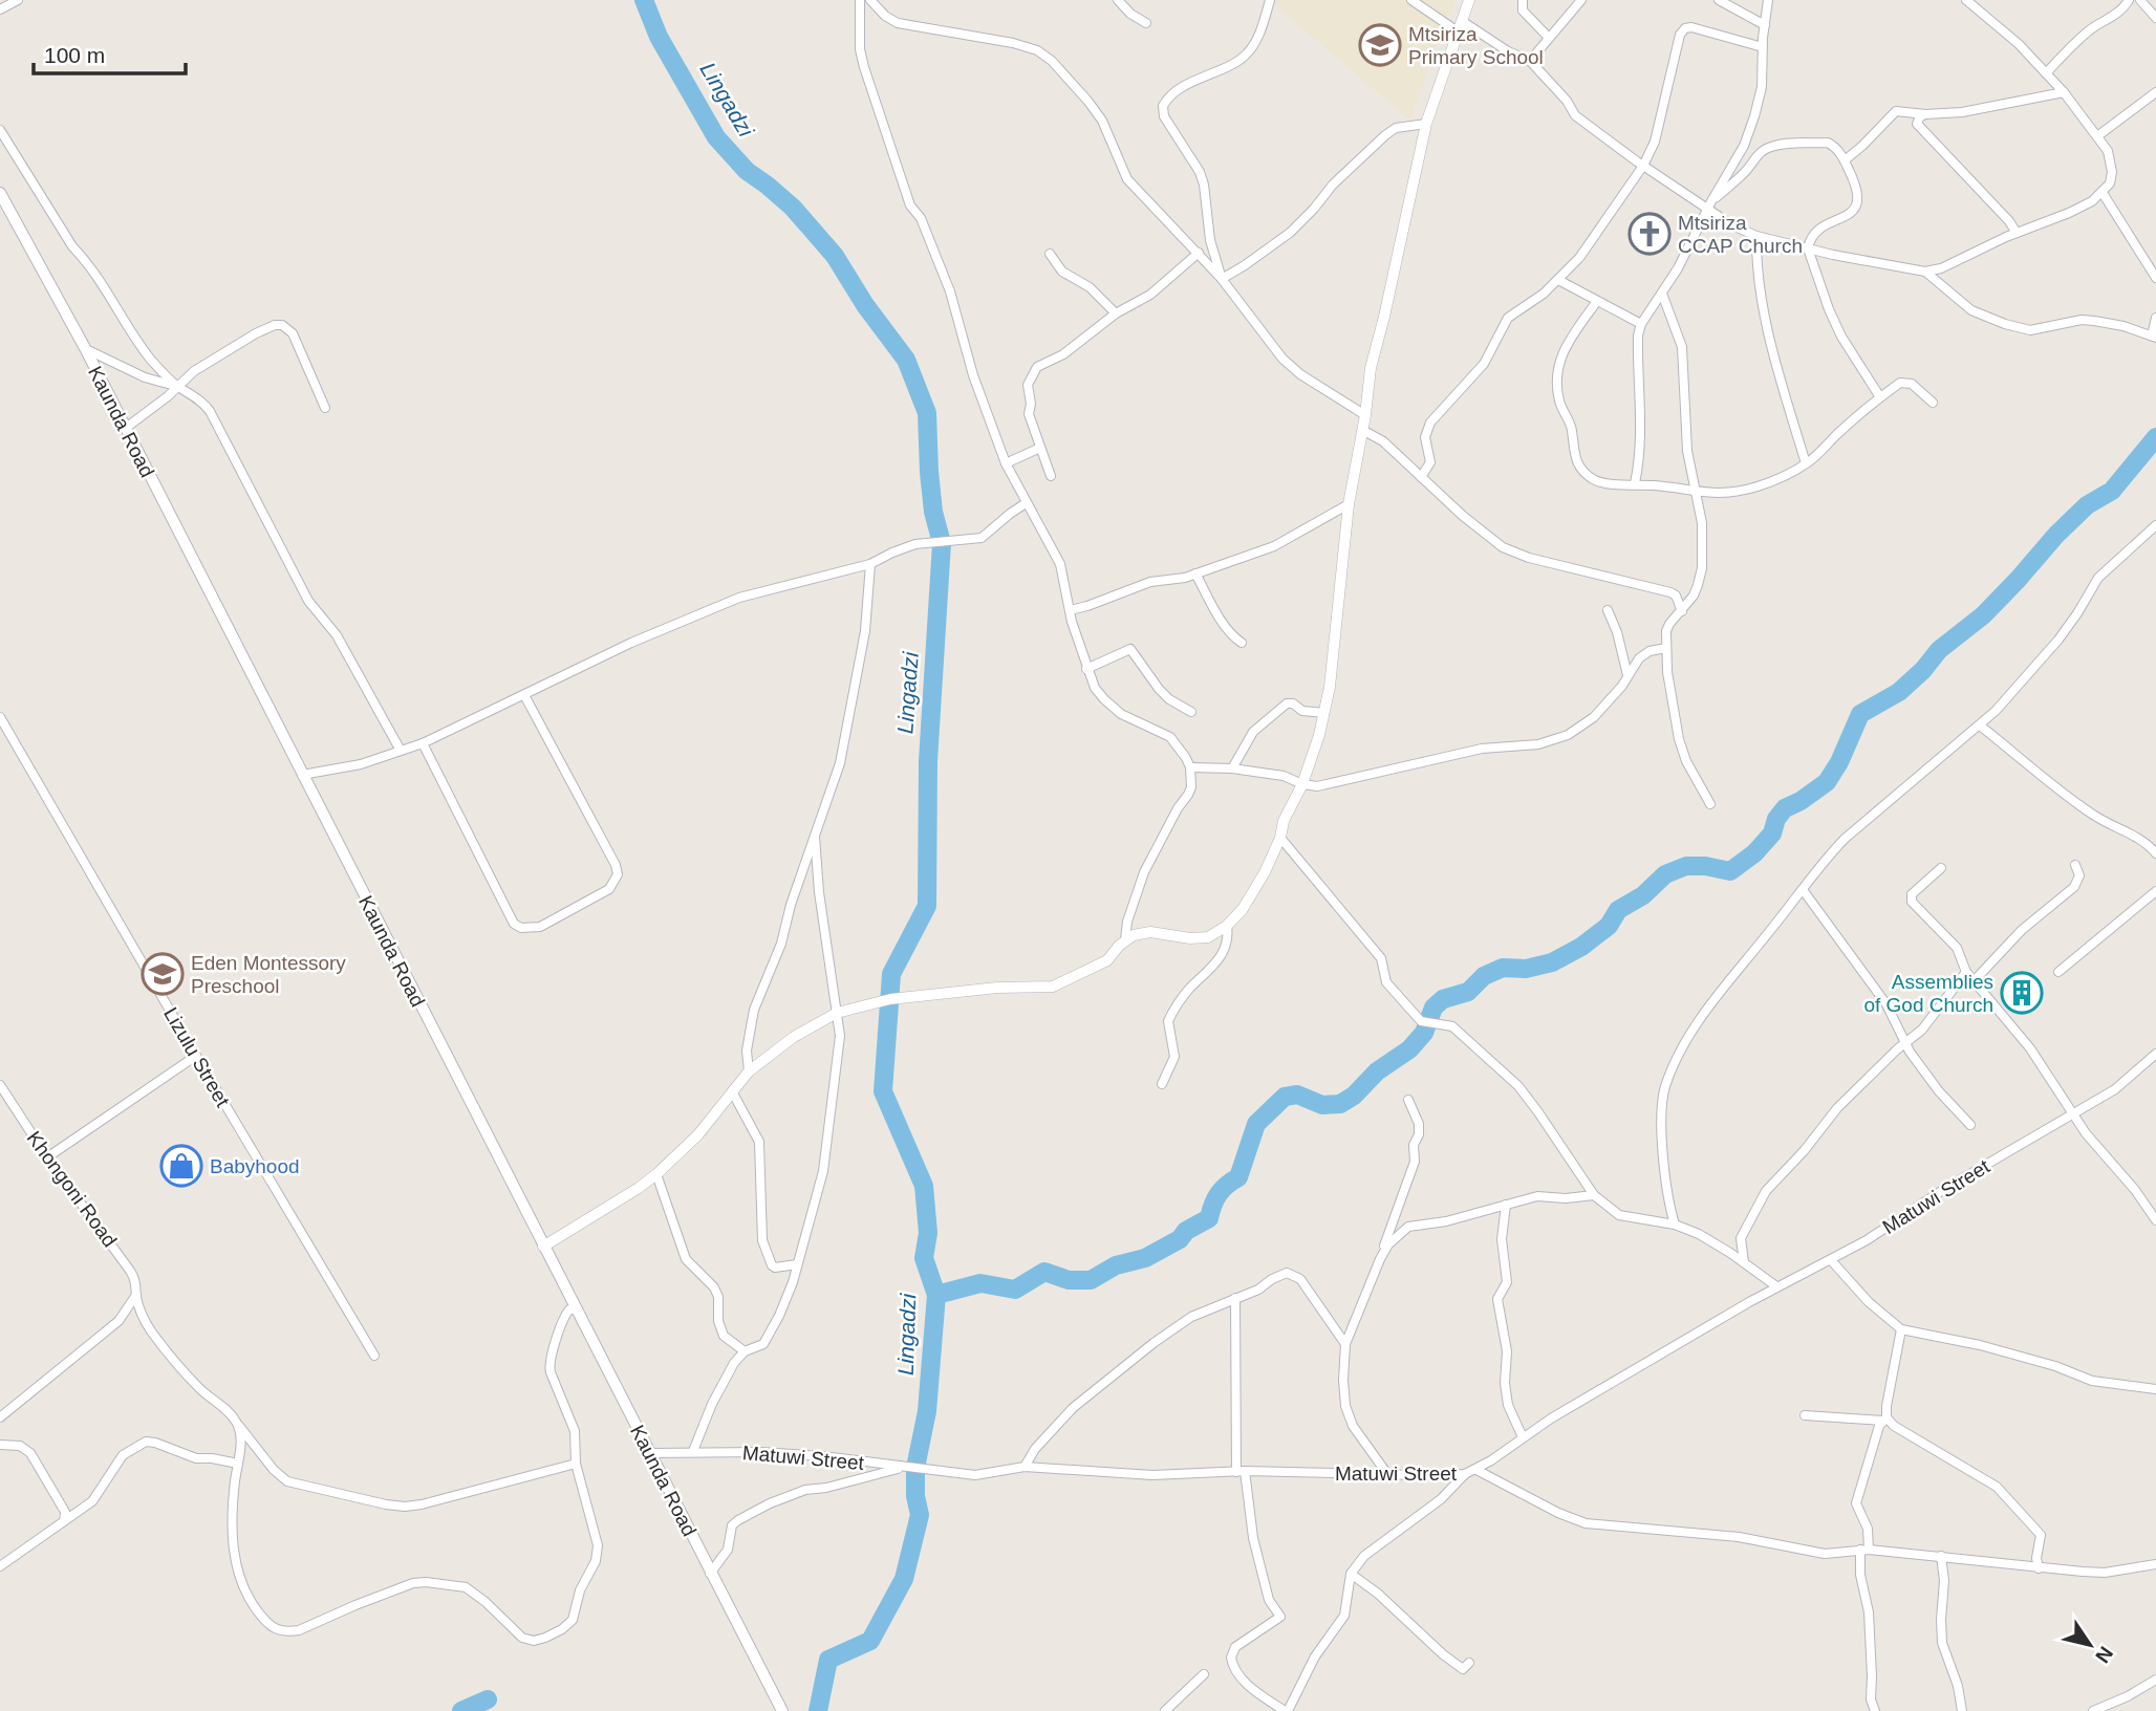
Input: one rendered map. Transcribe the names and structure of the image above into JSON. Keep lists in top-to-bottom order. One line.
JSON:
{"streets":{"main road":["Kaunda Road"],"street":["Lizulu Street","Khongoni Road","Matuwi Street"]},"crossings":[["Kaunda Road","Matuwi Street"]],"water":["Lingadzi"],"places":{"school or university":["Mtsiriza Primary School","Eden Montessory Preschool"],"church":["Mtsiriza CCAP Church"],"building":["Assemblies of God Church"],"shop":["Babyhood"]},"scale_bar":"100 m","north":"bottom right"}
